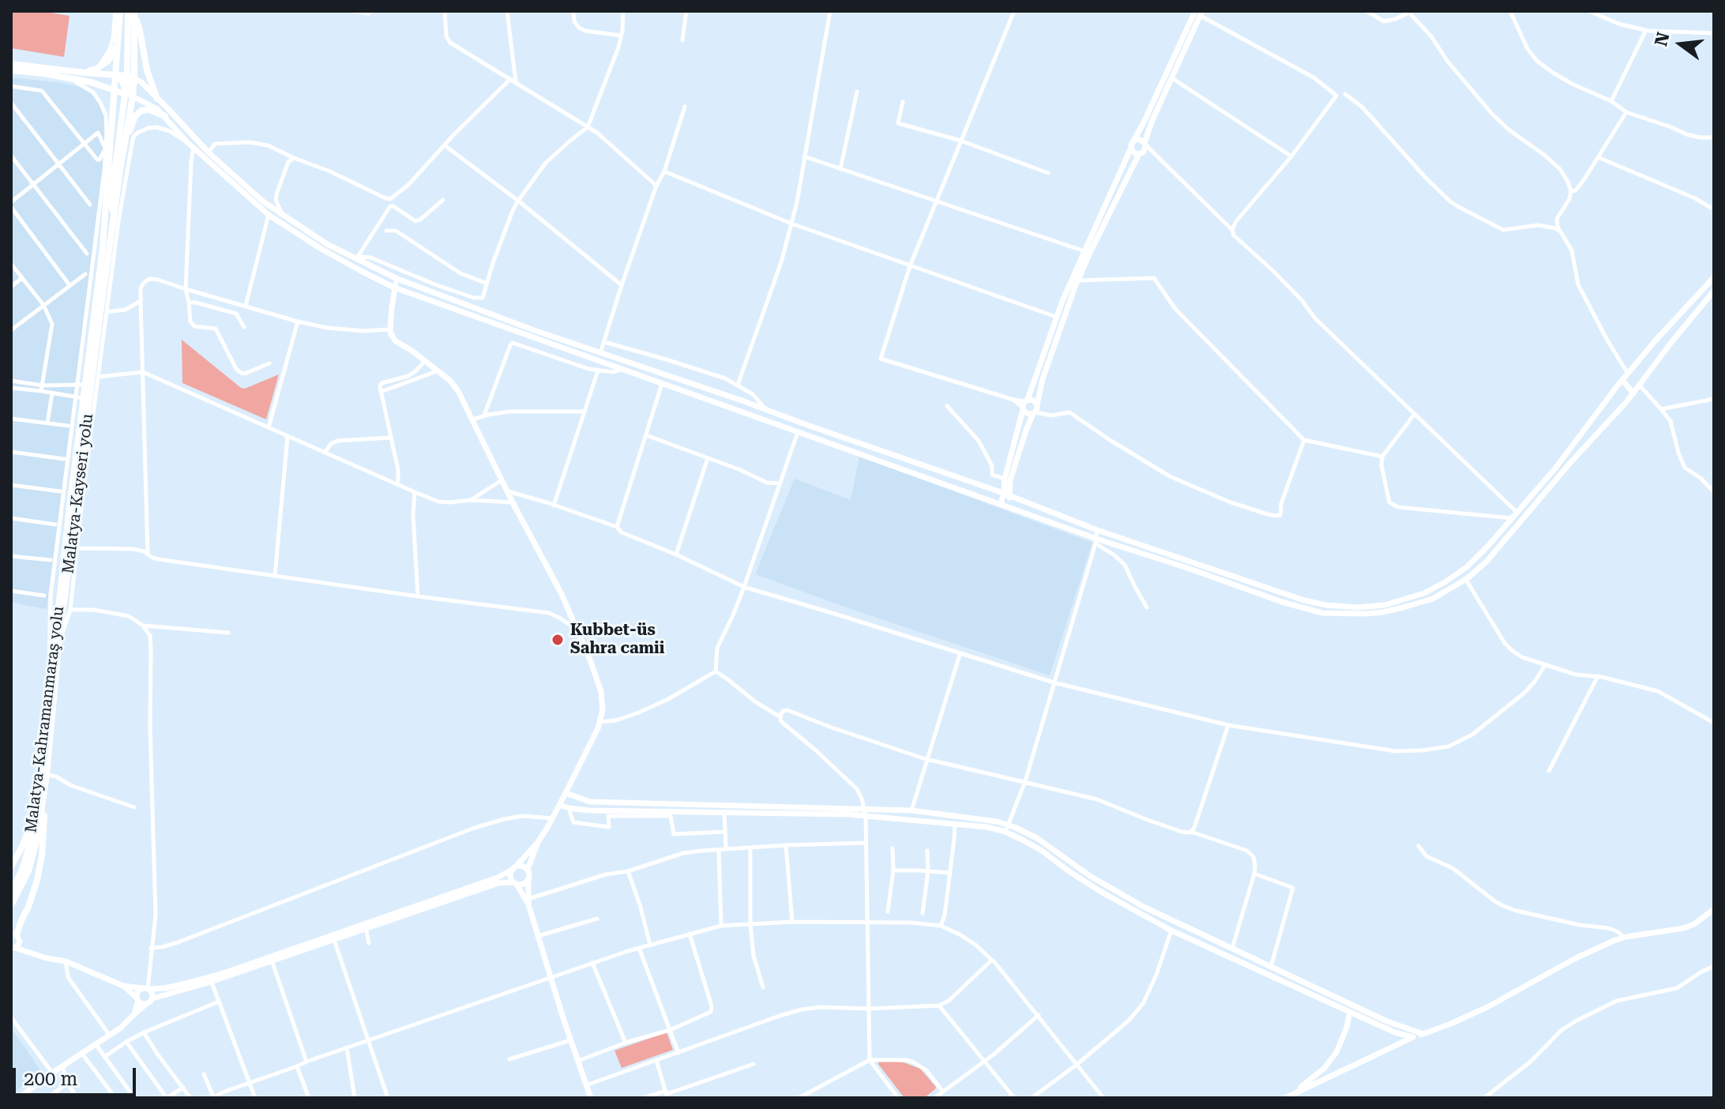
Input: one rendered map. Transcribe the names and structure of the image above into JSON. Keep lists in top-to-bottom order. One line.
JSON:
{"streets":{"highway":["Malatya-Kayseri yolu","Malatya-Kahramanmaraş yolu"]},"places":["Kubbet-üs Sahra camii"],"scale_bar":"200 m","north":"left"}
